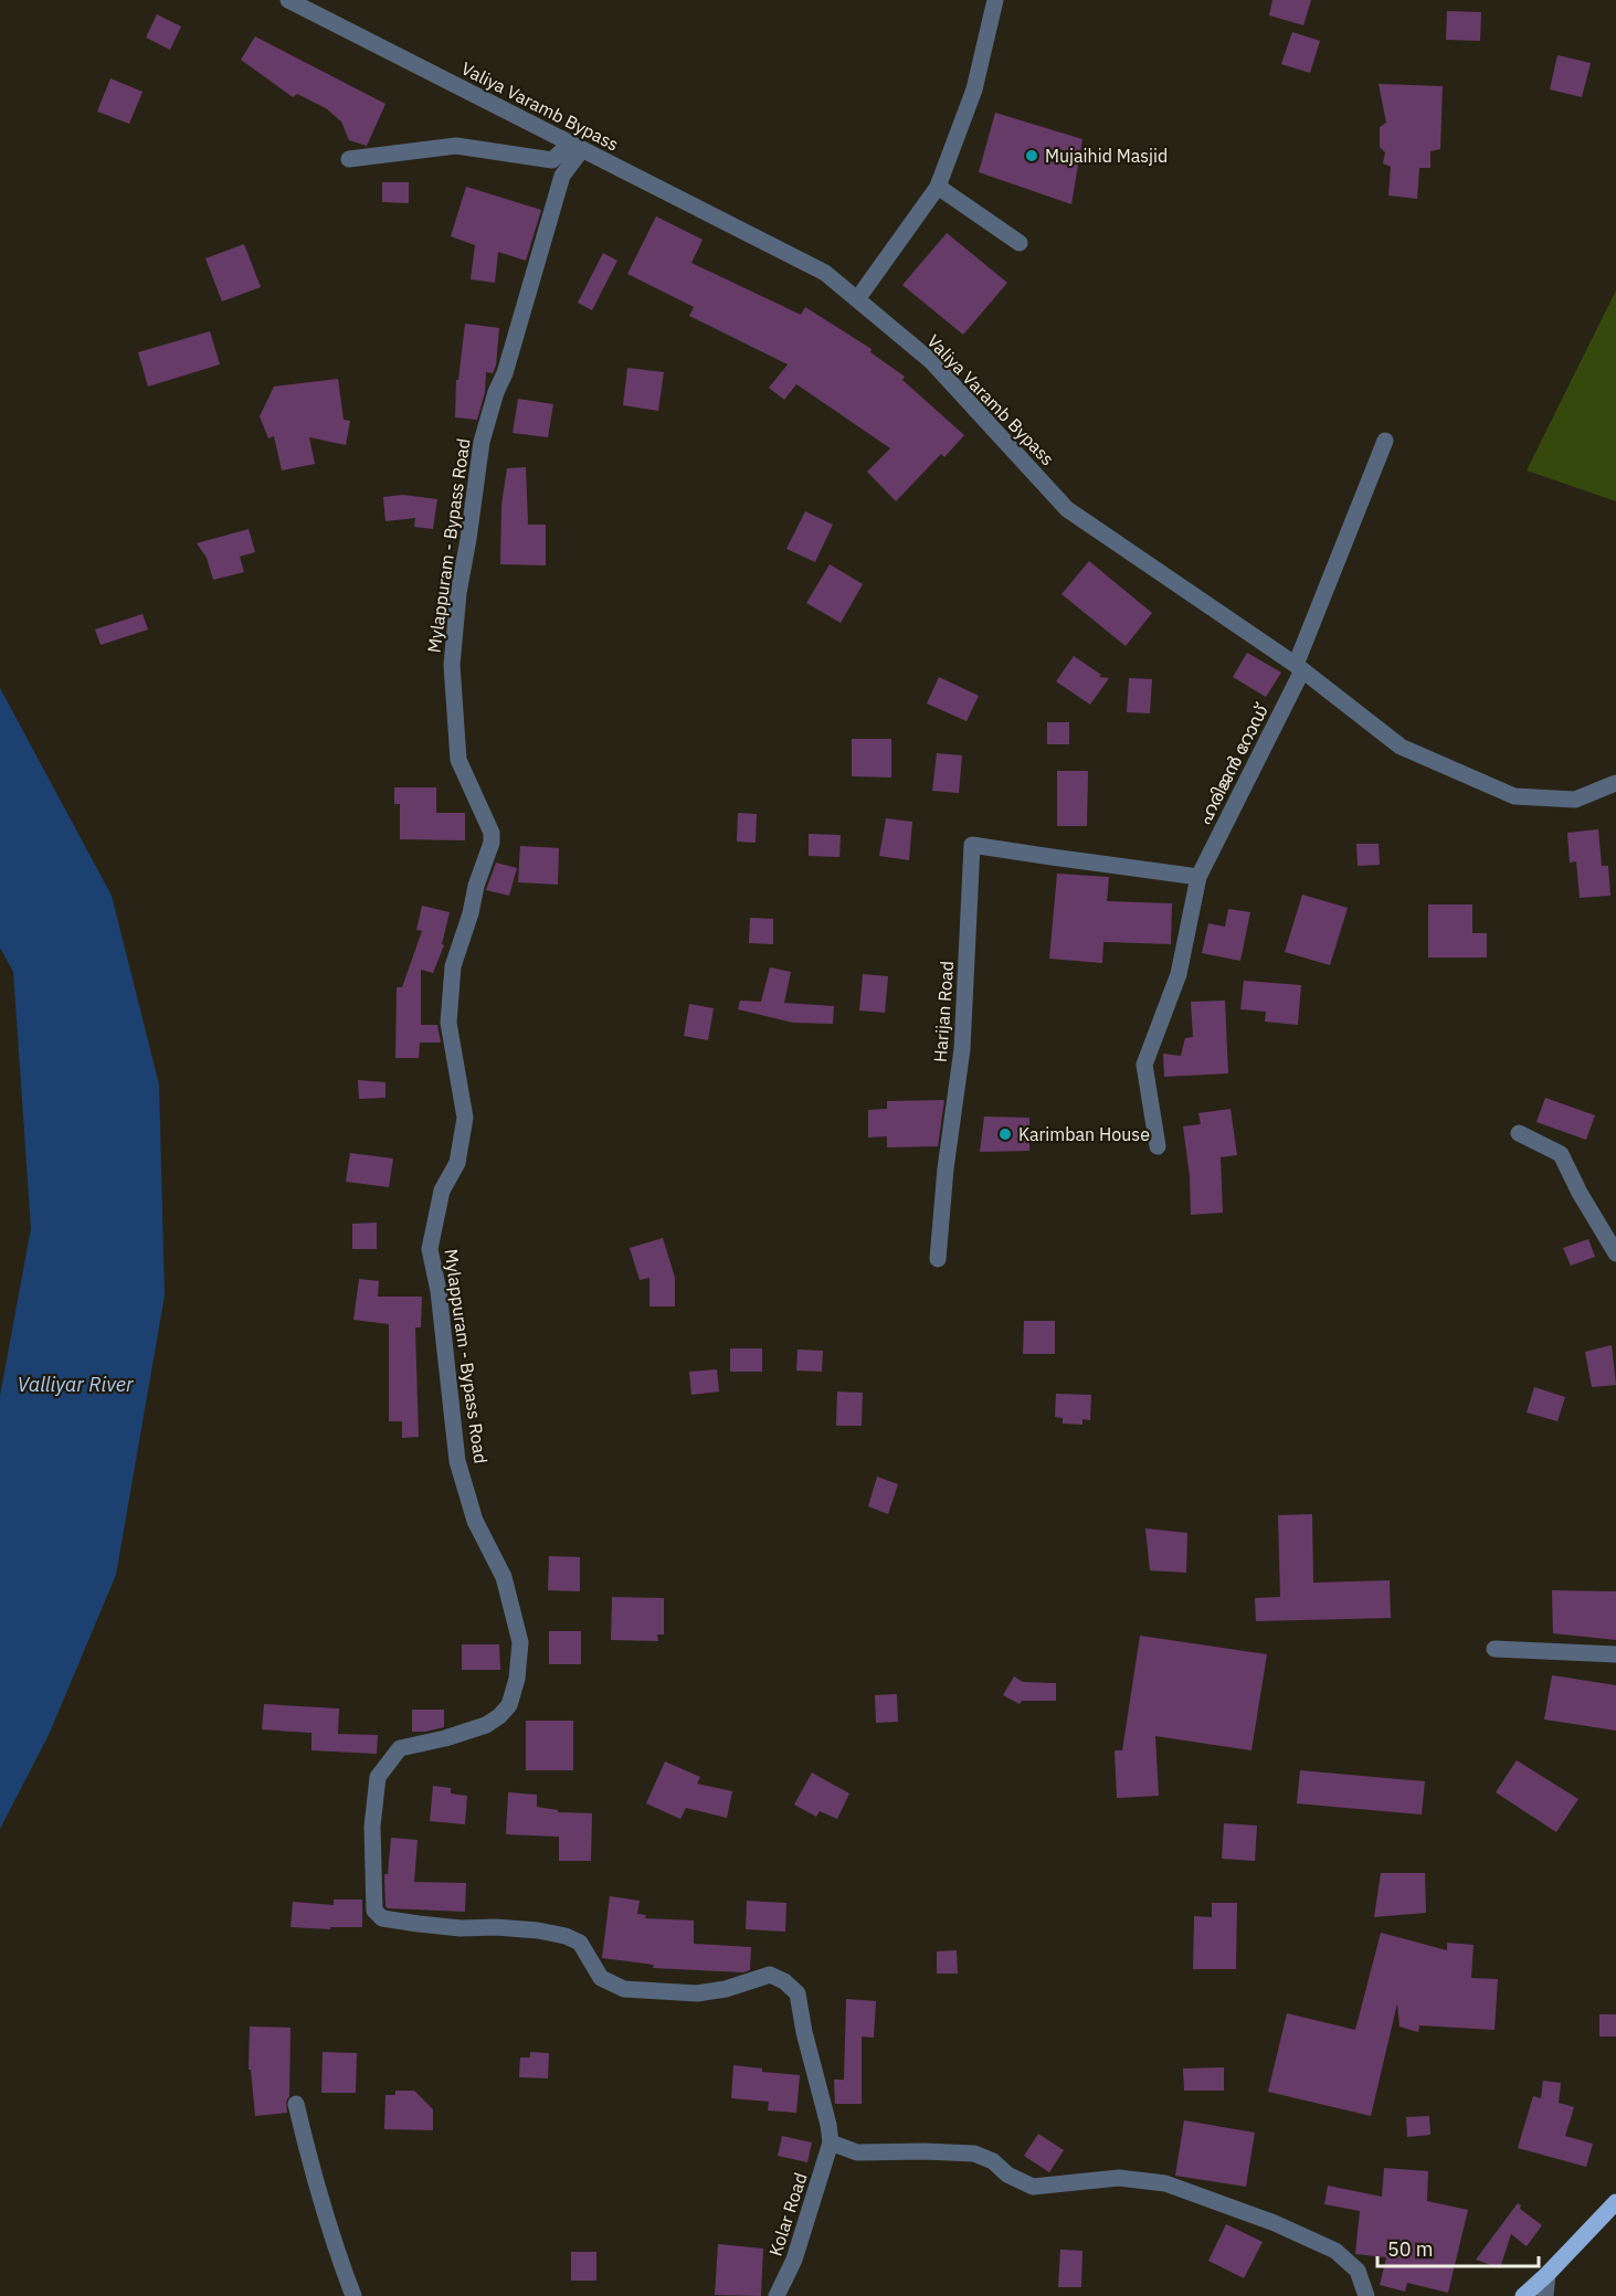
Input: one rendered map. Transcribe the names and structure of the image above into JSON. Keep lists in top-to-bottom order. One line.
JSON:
{"streets":{"street":["Valiya Varamb Bypass","Mylappuram - Bypass Road","ഹരിജൻ റോഡ്","Harijan Road","Kolar Road"]},"crossings":[["Valiya Varamb Bypass","Mylappuram - Bypass Road"],["Valiya Varamb Bypass","ഹരിജൻ റോഡ്"],["Mylappuram - Bypass Road","Kolar Road"],["ഹരിജൻ റോഡ്","Harijan Road"]],"water":["Valliyar River"],"places":["Mujaihid Masjid","Karimban House"],"scale_bar":"50 m"}
